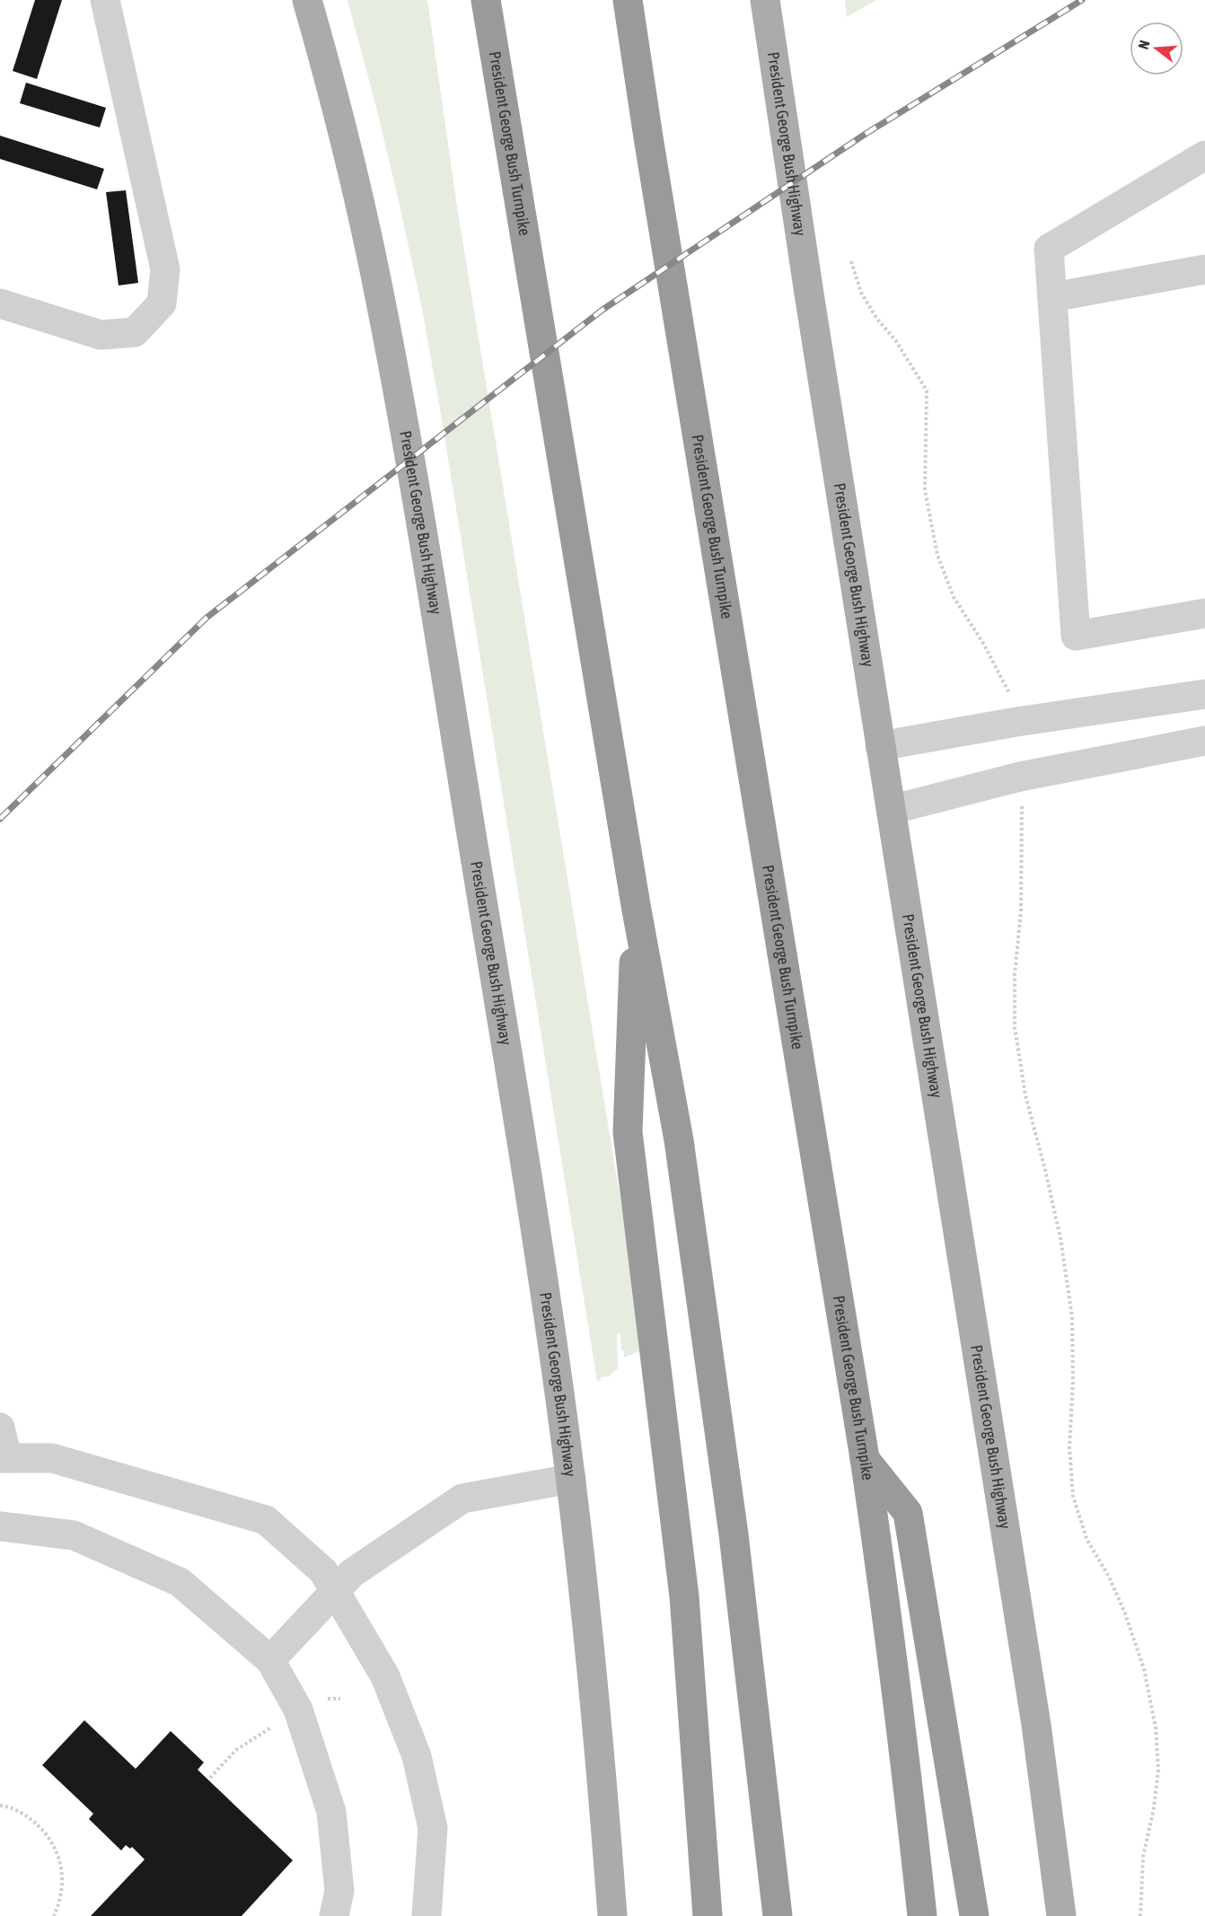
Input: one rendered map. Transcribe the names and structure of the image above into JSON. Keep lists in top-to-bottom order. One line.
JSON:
{"streets":{"highway":["President George Bush Turnpike"],"main road":["President George Bush Highway"]},"north":"left"}
